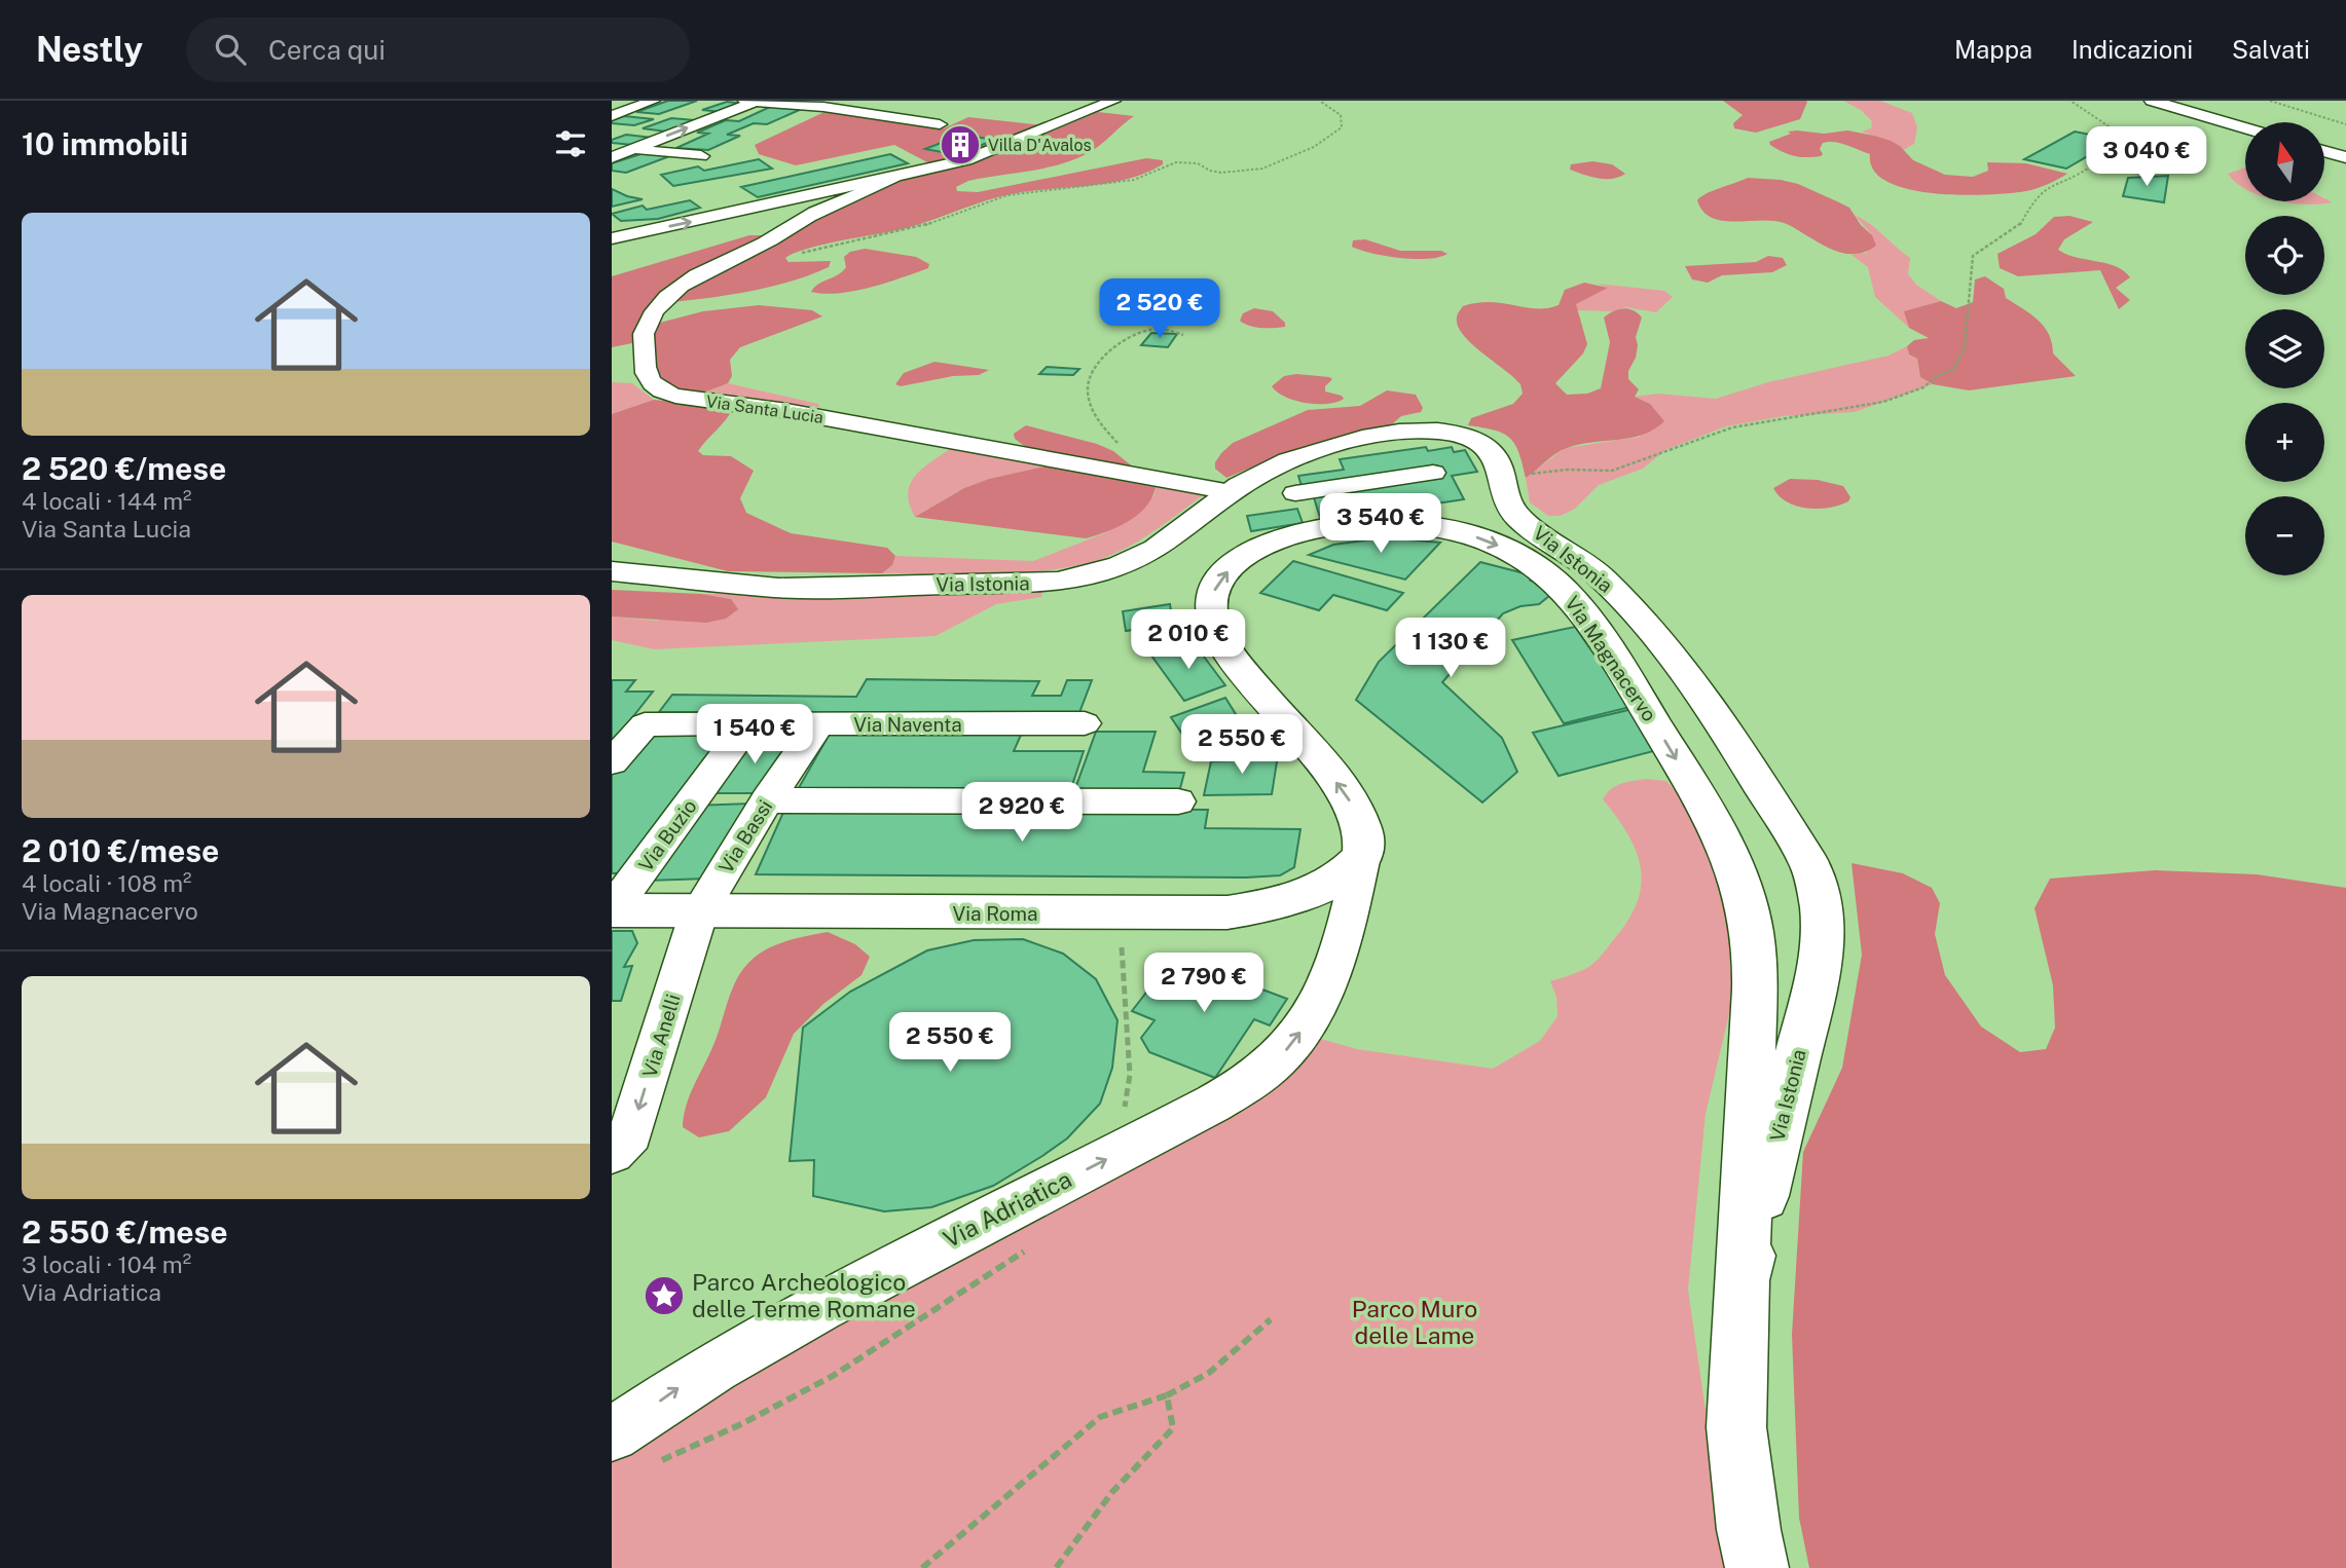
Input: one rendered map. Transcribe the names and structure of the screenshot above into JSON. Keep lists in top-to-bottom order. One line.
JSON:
{"streets":{"street":["Via Santa Lucia","Via Istonia","Via Magnacervo","Via Naventa","Via Buzio","Via Bassi","Via Roma","Via Anelli","Via Adriatica"]},"crossings":[["Via Santa Lucia","Via Istonia"],["Via Istonia","Via Magnacervo"],["Via Magnacervo","Via Roma"],["Via Magnacervo","Via Adriatica"],["Via Naventa","Via Buzio"],["Via Naventa","Via Bassi"],["Via Buzio","Via Roma"],["Via Bassi","Via Roma"],["Via Bassi","Via Anelli"],["Via Roma","Via Anelli"],["Via Roma","Via Adriatica"]],"one_way":["Via Anelli","Via Adriatica"],"parks":["Parco Muro delle Lame"],"places":{"building":["Villa D'Avalos"],"place":["Parco Archeologico delle Terme Romane"]},"north":"top","page":{"header":"Nestly","search":"Cerca qui","nav":["Mappa","Indicazioni","Salvati"],"heading":"10 immobili","map_buttons":["+","−"],"price":["3 040 €","2 520 €","3 540 €","2 010 €","1 130 €","1 540 €","2 550 €","2 920 €","2 790 €","2 550 €"],"list":[{"name":"2 520 €/mese","note":"4 locali · 144 m² · Via Santa Lucia"},{"name":"2 010 €/mese","note":"4 locali · 108 m² · Via Magnacervo"},{"name":"2 550 €/mese","note":"3 locali · 104 m² · Via Adriatica"}]}}
